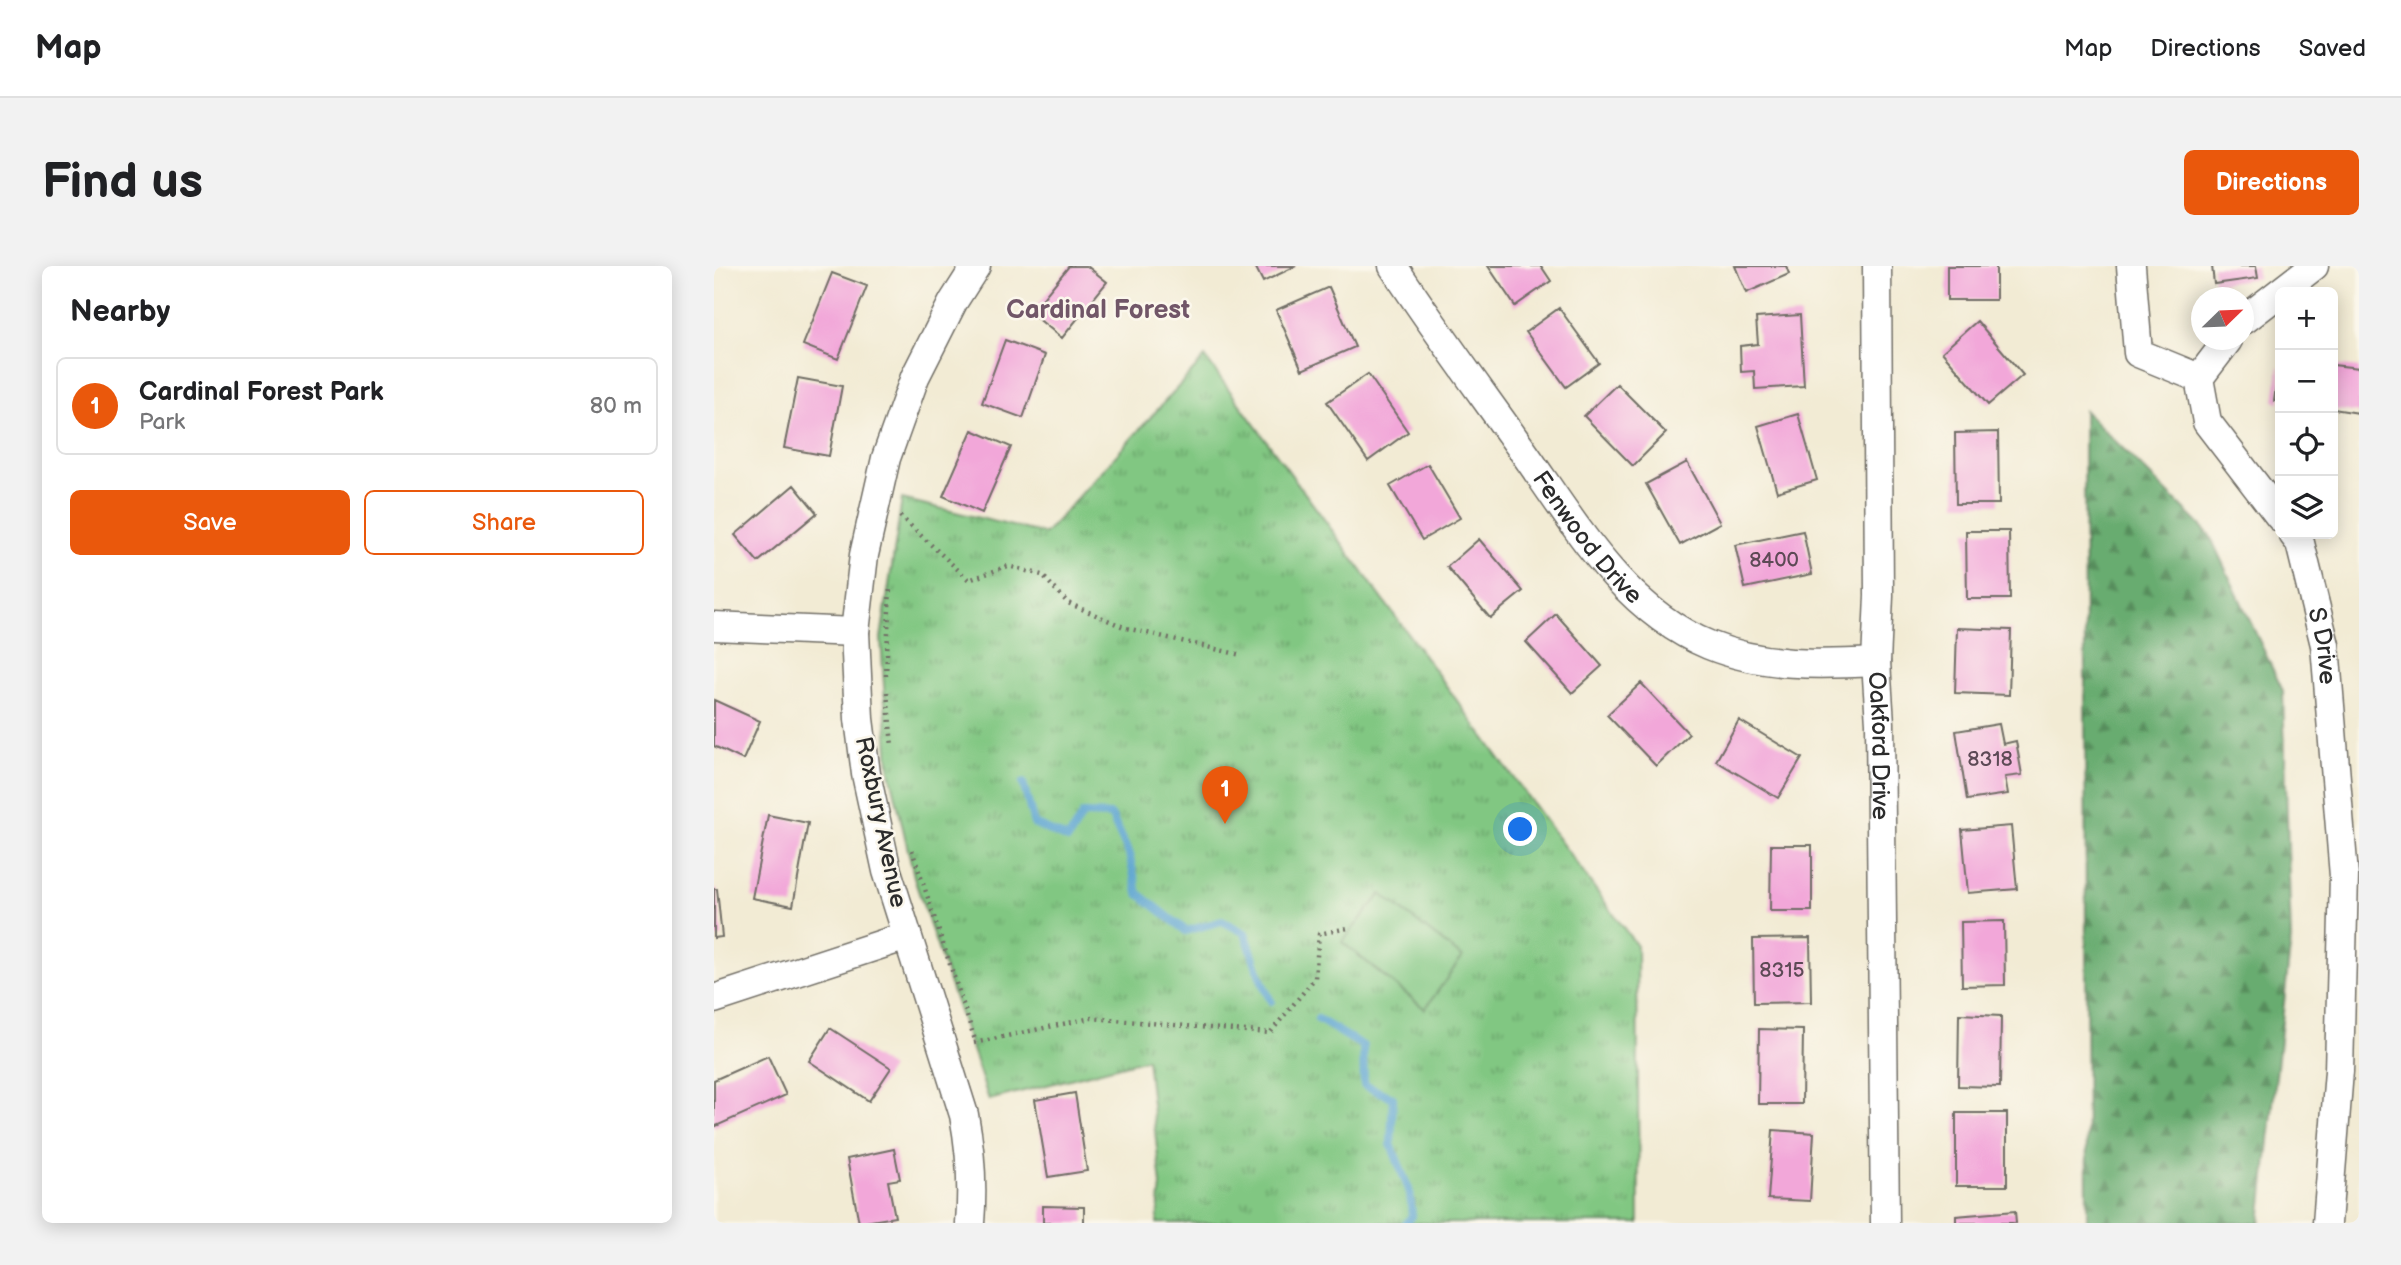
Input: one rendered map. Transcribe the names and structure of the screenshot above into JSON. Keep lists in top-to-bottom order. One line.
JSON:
{"streets":{"street":["Fenwood Drive","S Drive","Oakford Drive","Roxbury Avenue"]},"crossings":[["Fenwood Drive","Oakford Drive"]],"districts":["Cardinal Forest"],"house_numbers":["8400","8318","8315"],"north":"top right","page":{"header":"Map","nav":["Map","Directions","Saved"],"buttons":["Directions",["Save","Share"]],"title":"Find us","heading":"Nearby","map_buttons":["+","−"],"list":[{"mark":"1","name":"Cardinal Forest Park","note":"Park","value":"80 m"}],"pins":"1"}}
